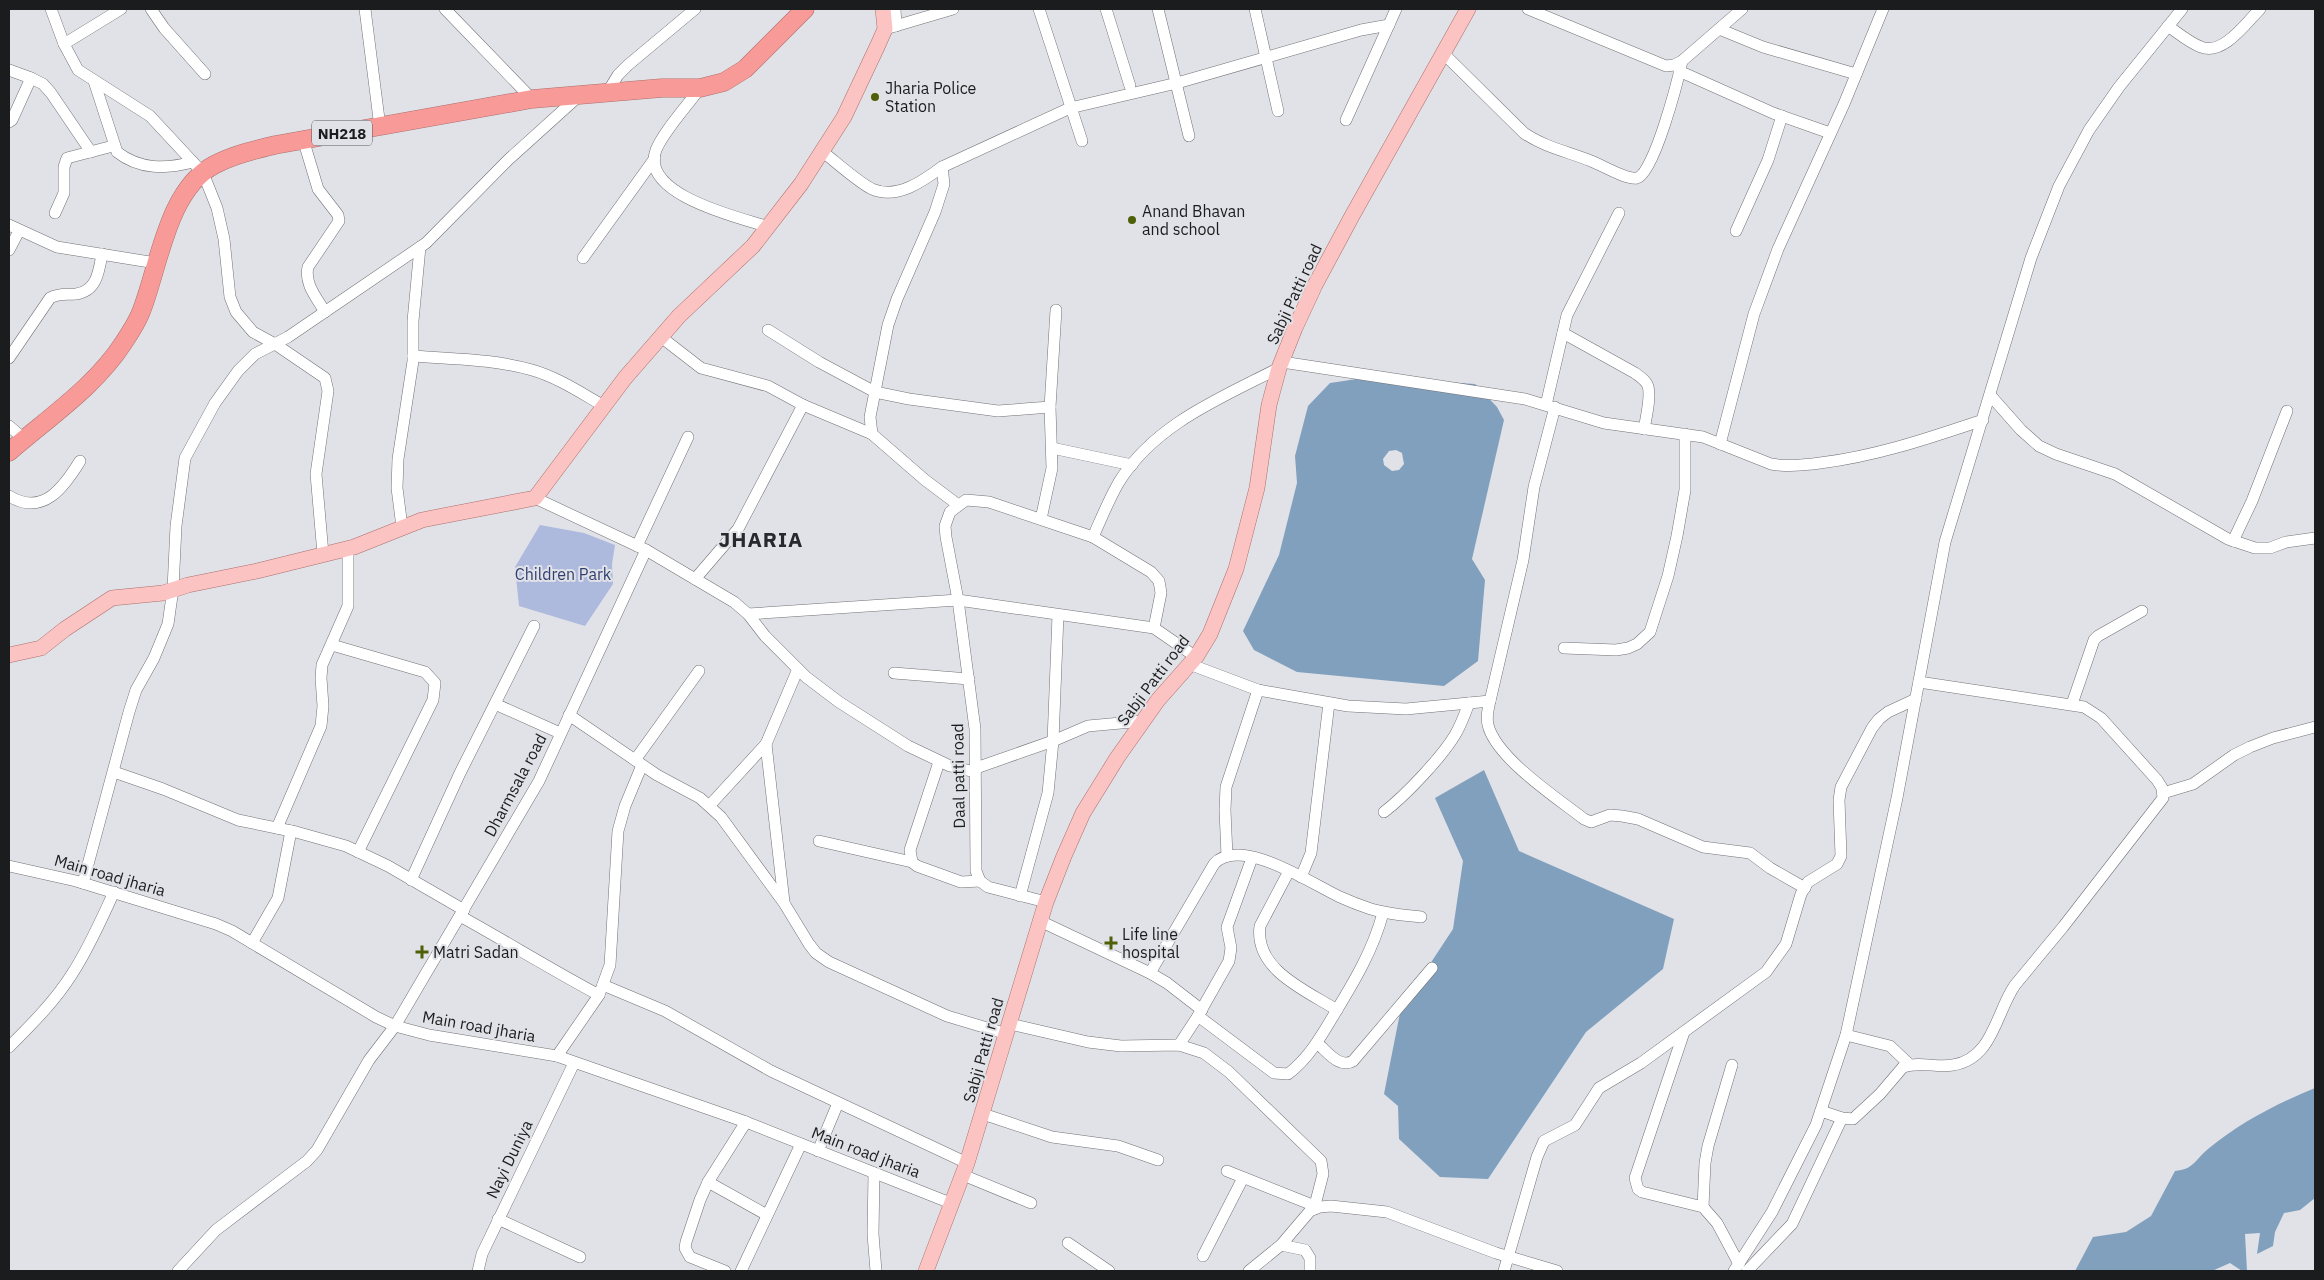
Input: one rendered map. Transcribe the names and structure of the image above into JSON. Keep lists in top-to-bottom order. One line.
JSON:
{"streets":{"highway":["NH218"],"main road":["Sabji Patti road"],"street":["Daal patti road","Dharmsala road","Main road jharia","Nayi Duniya"]},"crossings":[["Sabji Patti road","Main road jharia"],["Dharmsala road","Main road jharia"],["Main road jharia","Nayi Duniya"]],"districts":["JHARIA"],"parks":["Children Park"],"places":{"other":["Jharia Police Station","Anand Bhavan and school"],"health":["Life line hospital","Matri Sadan"]}}
